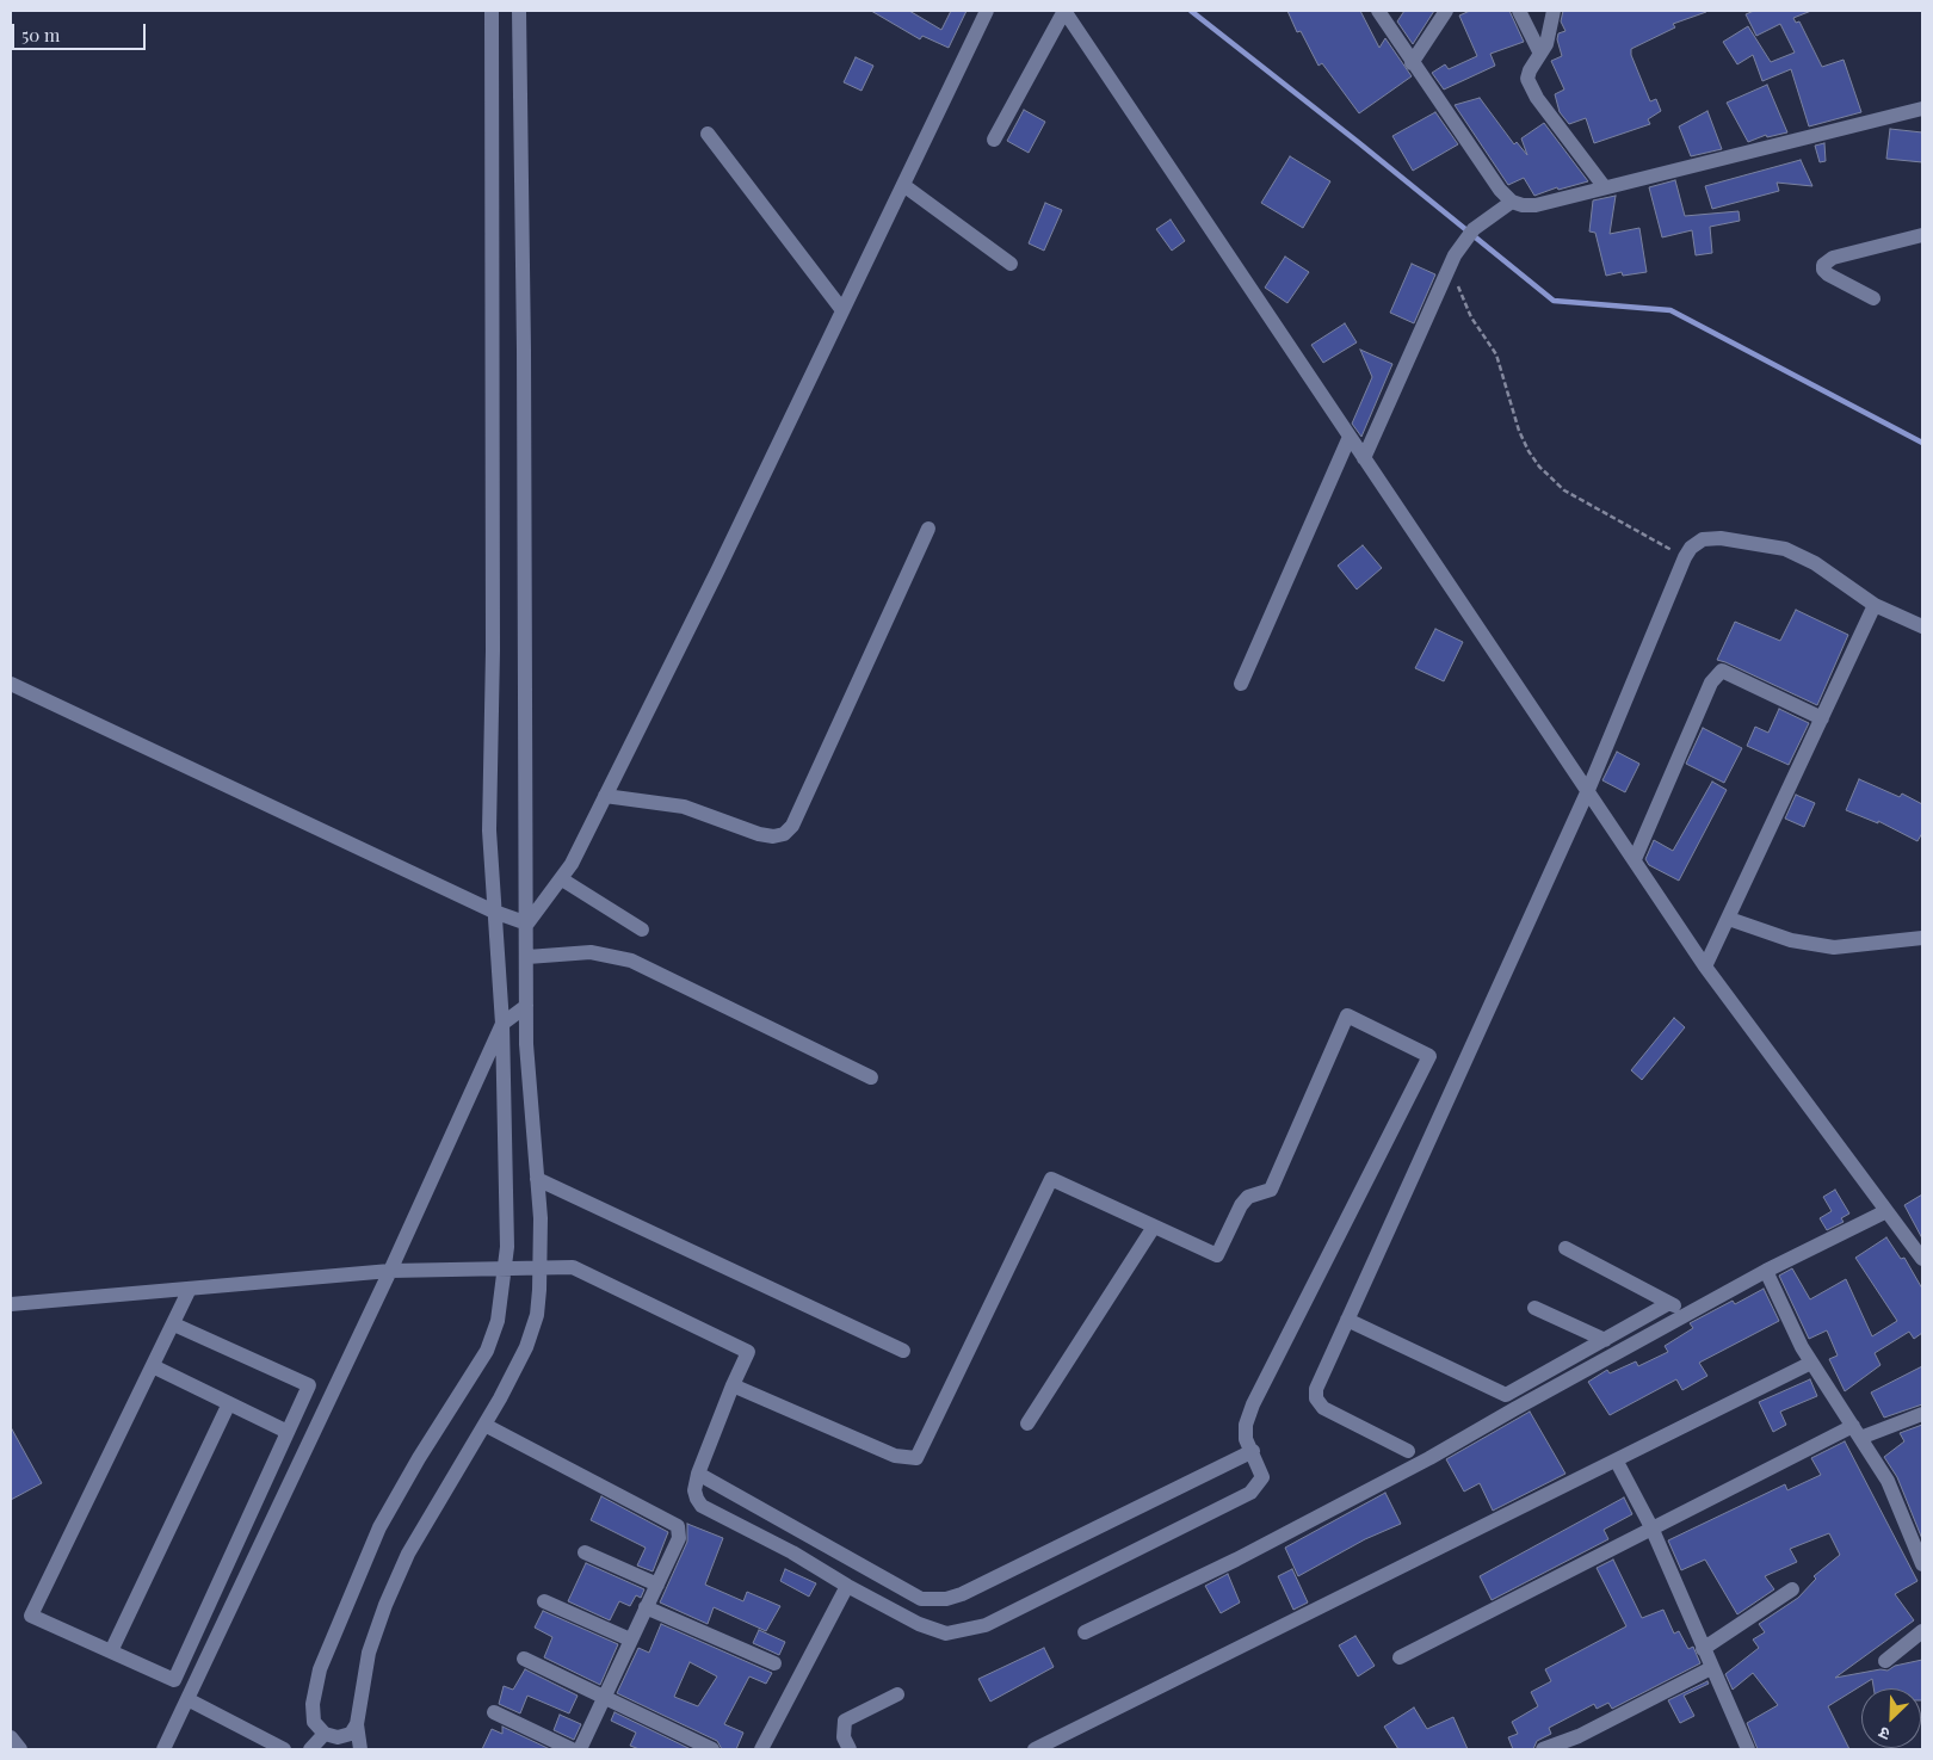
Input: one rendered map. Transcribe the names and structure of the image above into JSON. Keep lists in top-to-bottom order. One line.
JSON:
{"scale_bar":"50 m","north":"bottom left"}
